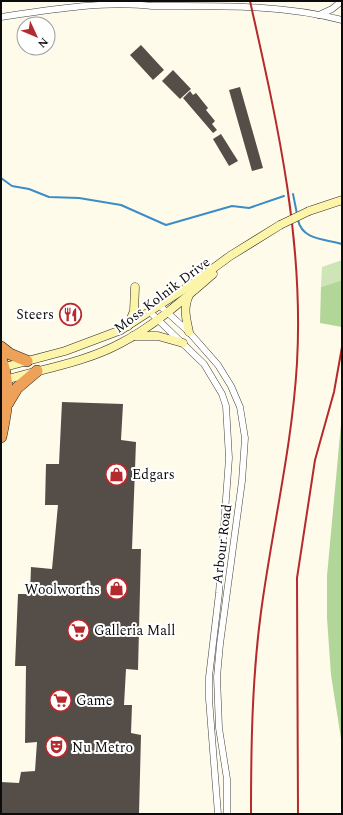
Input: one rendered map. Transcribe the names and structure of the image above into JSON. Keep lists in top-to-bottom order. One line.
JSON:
{"streets":{"main road":["Moss Kolnik Drive"],"street":["Arbour Road"]},"crossings":[["Moss Kolnik Drive","Arbour Road"]],"places":{"restaurant":["Steers"],"shop":["Edgars","Woolworths"],"supermarket":["Galleria Mall","Game"],"theatre":["Nu Metro"]},"north":"bottom right"}
